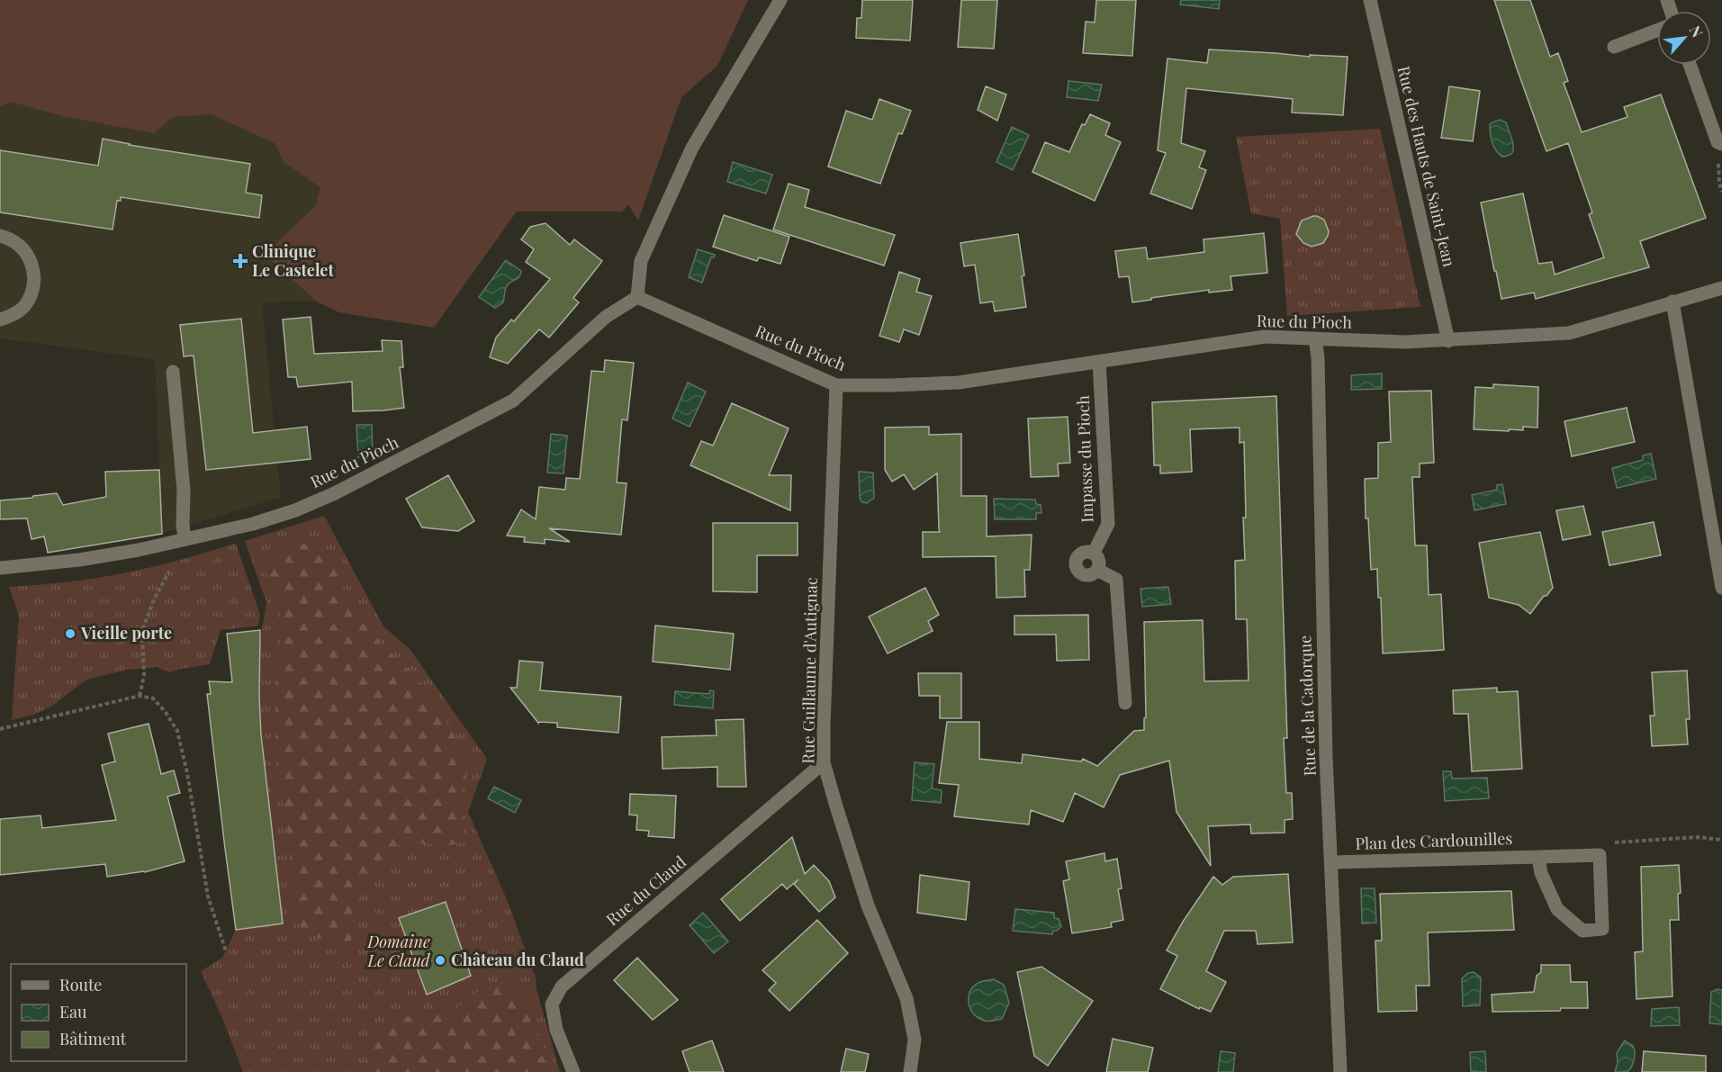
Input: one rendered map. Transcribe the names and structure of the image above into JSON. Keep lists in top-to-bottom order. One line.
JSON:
{"streets":{"street":["Rue des Hauts de Saint-Jean","Rue du Pioch","Impasse du Pioch","Rue Guillaume d'Autignac","Rue de la Cadorque","Plan des Cardounilles","Rue du Claud"]},"crossings":[["Rue des Hauts de Saint-Jean","Rue du Pioch"],["Rue du Pioch","Impasse du Pioch"],["Rue du Pioch","Rue Guillaume d'Autignac"],["Rue du Pioch","Rue de la Cadorque"],["Rue Guillaume d'Autignac","Rue du Claud"],["Rue de la Cadorque","Plan des Cardounilles"]],"parks":["Domaine Le Claud"],"places":{"health":["Clinique Le Castelet"],"other":["Vieille porte","Château du Claud"]},"legend":["Route","Eau","Bâtiment"],"north":"top right"}
